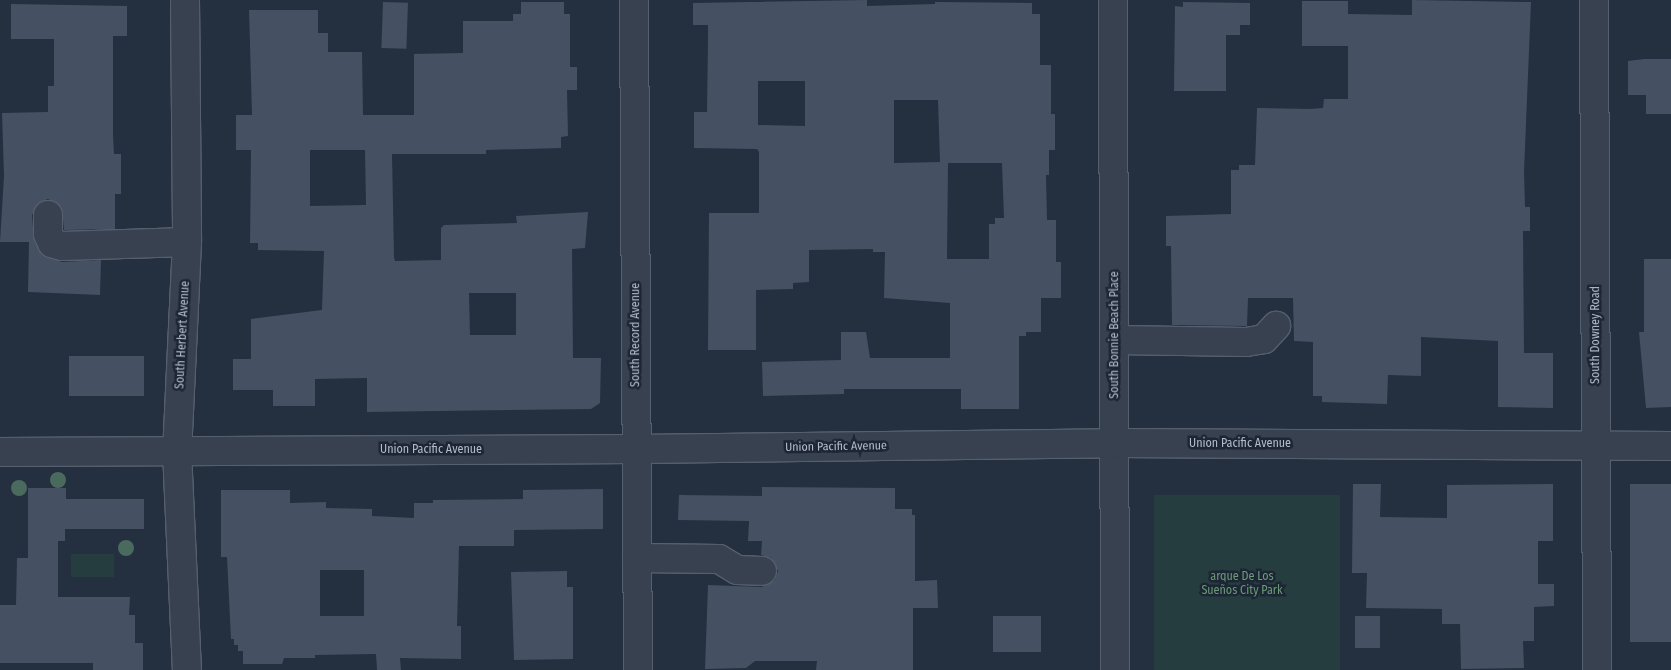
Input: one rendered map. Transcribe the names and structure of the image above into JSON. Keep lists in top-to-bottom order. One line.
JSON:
{"streets":{"street":["South Herbert Avenue","South Record Avenue","South Bonnie Beach Place","South Downey Road","Union Pacific Avenue"]},"crossings":[["South Herbert Avenue","Union Pacific Avenue"],["South Record Avenue","Union Pacific Avenue"],["South Bonnie Beach Place","Union Pacific Avenue"],["South Downey Road","Union Pacific Avenue"]],"parks":["arque De Los Sueños City Park"]}
